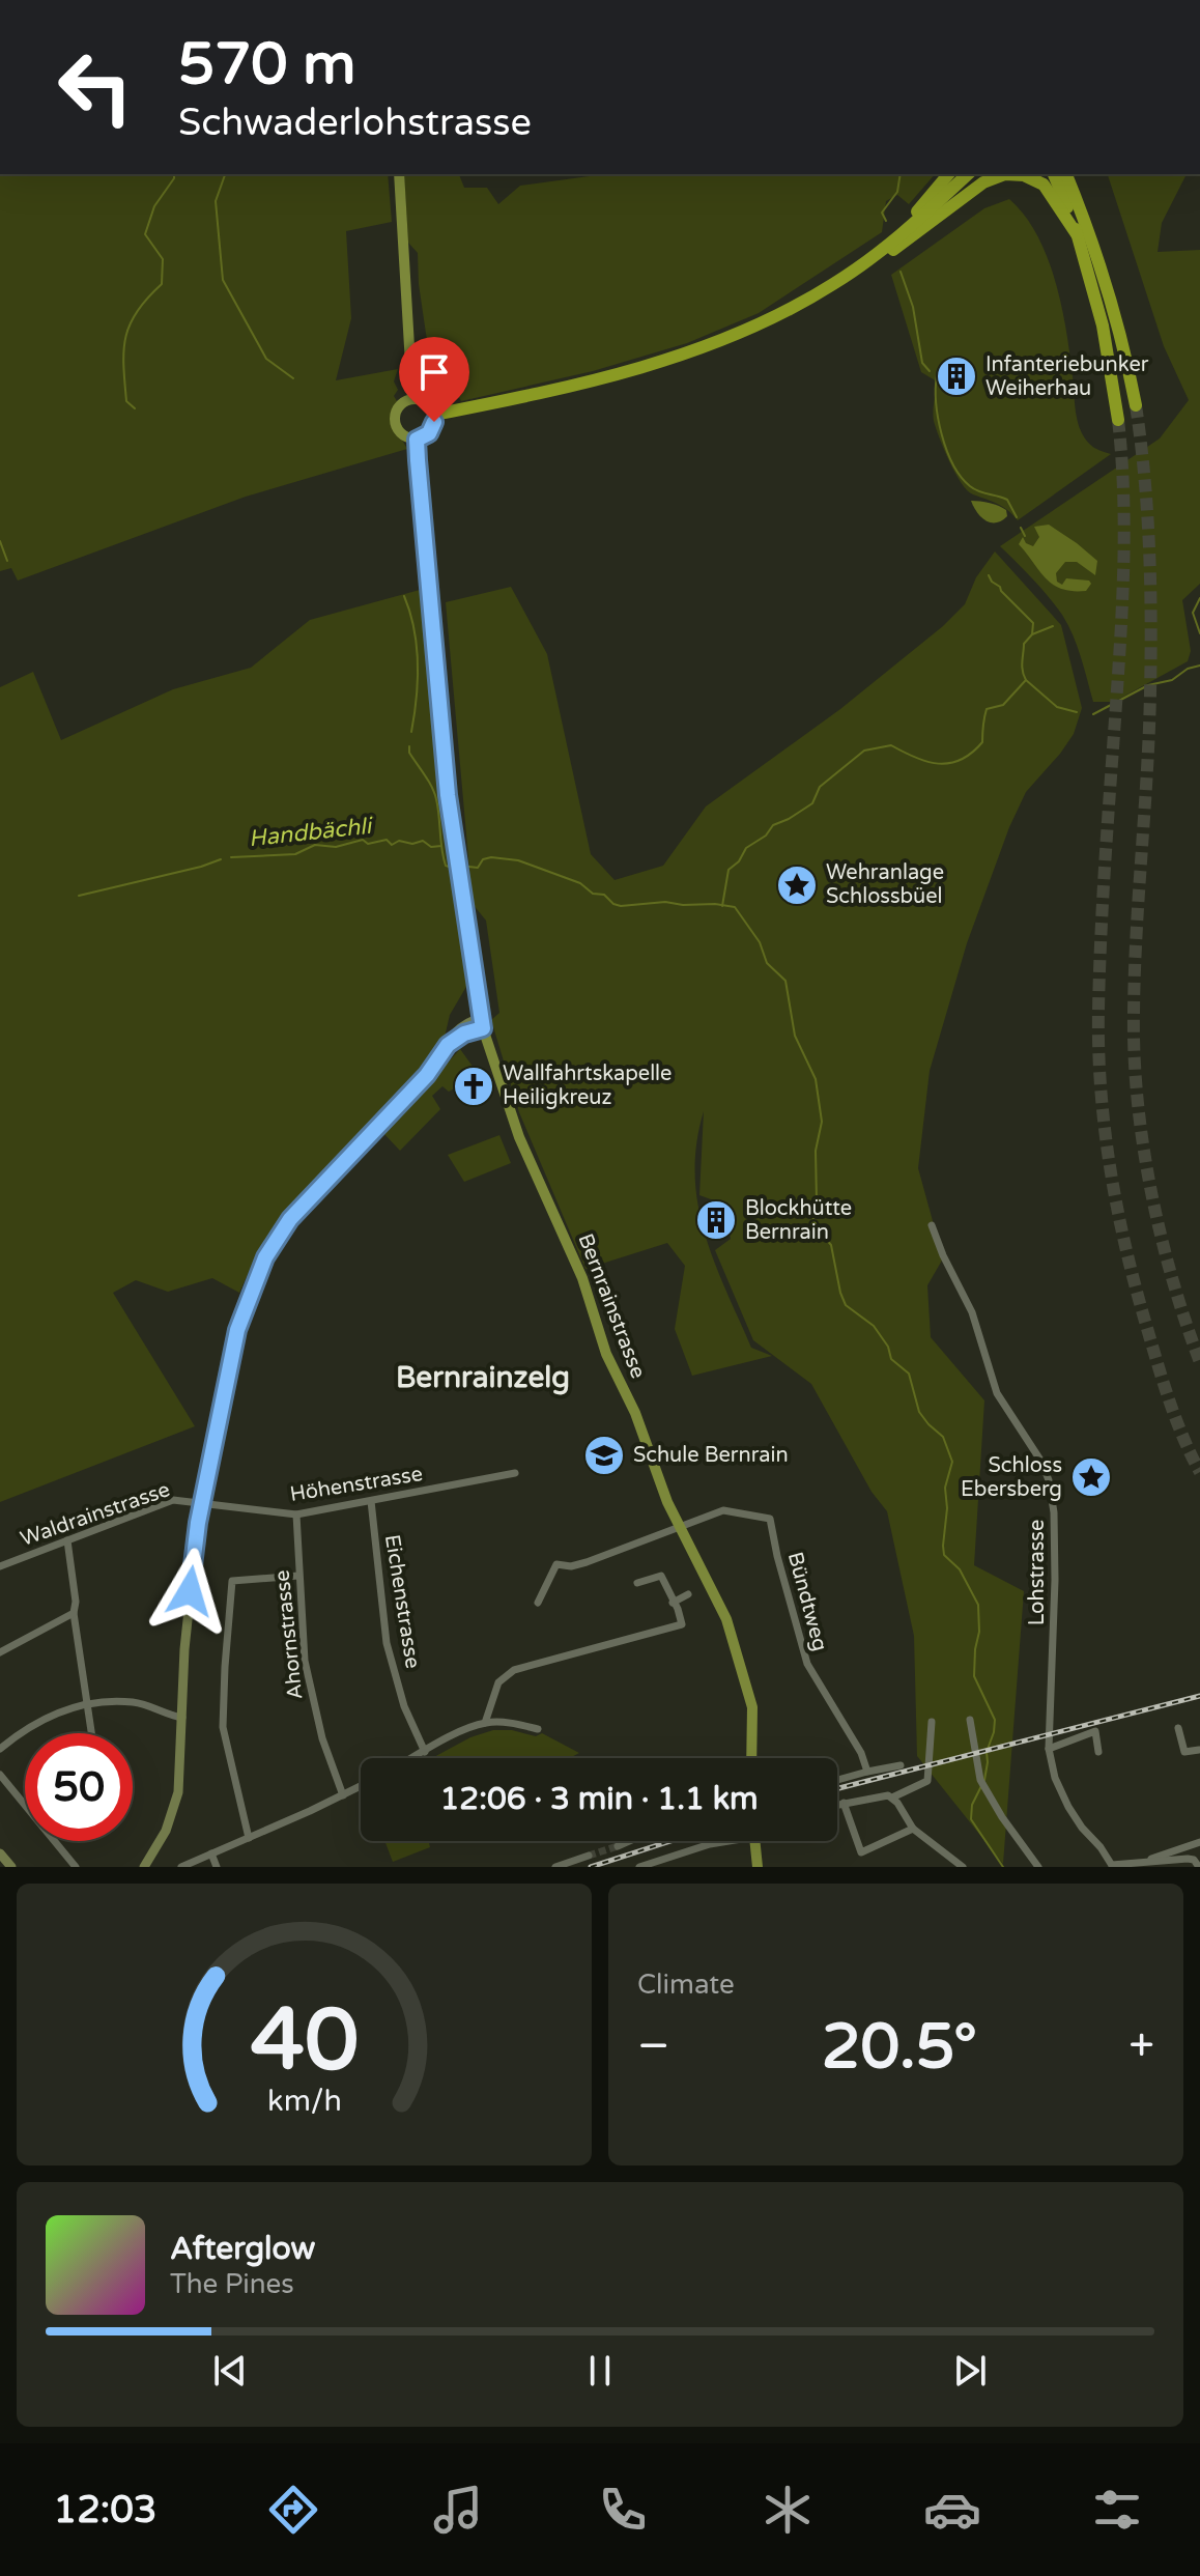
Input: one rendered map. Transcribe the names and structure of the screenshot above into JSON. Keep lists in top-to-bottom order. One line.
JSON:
{"streets":{"main road":["Bernrainstrasse"],"street":["Höhenstrasse","Waldrainstrasse","Lohstrasse","Eichenstrasse","Bündtweg","Ahornstrasse"]},"crossings":[["Bernrainstrasse","Bündtweg"],["Höhenstrasse","Waldrainstrasse"],["Höhenstrasse","Eichenstrasse"],["Höhenstrasse","Ahornstrasse"]],"districts":["Bernrainzelg"],"water":["Handbächli"],"places":{"building":["Infanteriebunker Weiherhau","Blockhütte Bernrain"],"place":["Wehranlage Schlossbüel","Schloss Ebersberg"],"church":["Wallfahrtskapelle Heiligkreuz"],"school or university":["Schule Bernrain"]},"page":{"turn":["570 m","Schwaderlohstrasse"],"limit":"50","trip":"12:06 · 3 min · 1.1 km","tile":"Climate","heat":["−","20.5°","+"],"song":["Afterglow","The Pines"],"tabs":"12:03","gauge":["40","km/h"]}}
